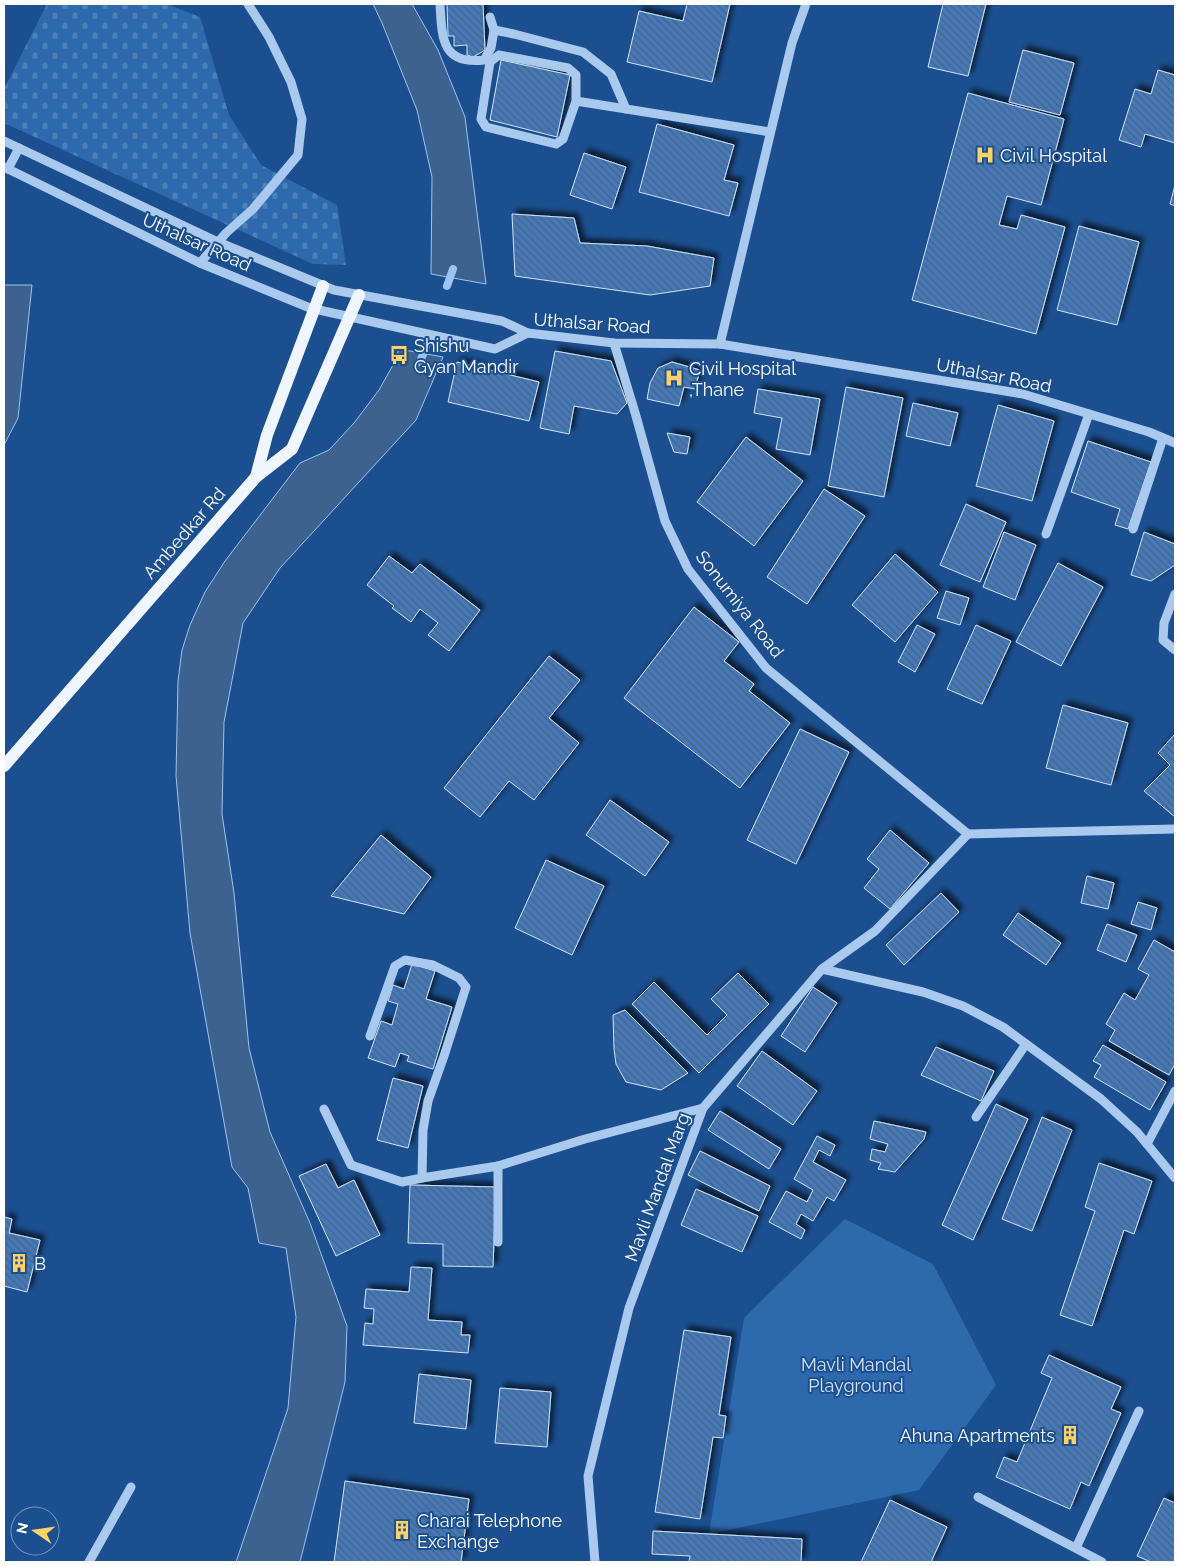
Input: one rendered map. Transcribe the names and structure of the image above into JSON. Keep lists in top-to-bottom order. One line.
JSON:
{"streets":{"main road":["Ambedkar Rd"],"street":["Uthalsar Road","Sonumiya Road","Mavli Mandal Marg"]},"crossings":[["Uthalsar Road","Ambedkar Rd"],["Uthalsar Road","Sonumiya Road"],["Sonumiya Road","Mavli Mandal Marg"]],"parks":["Mavli Mandal Playground"],"places":{"hospital":["Civil Hospital","Civil Hospital ,Thane"],"bus stop":["Shishu Gyan Mandir"],"building":["B","Ahuna Apartments","Charai Telephone Exchange"]},"north":"left"}
